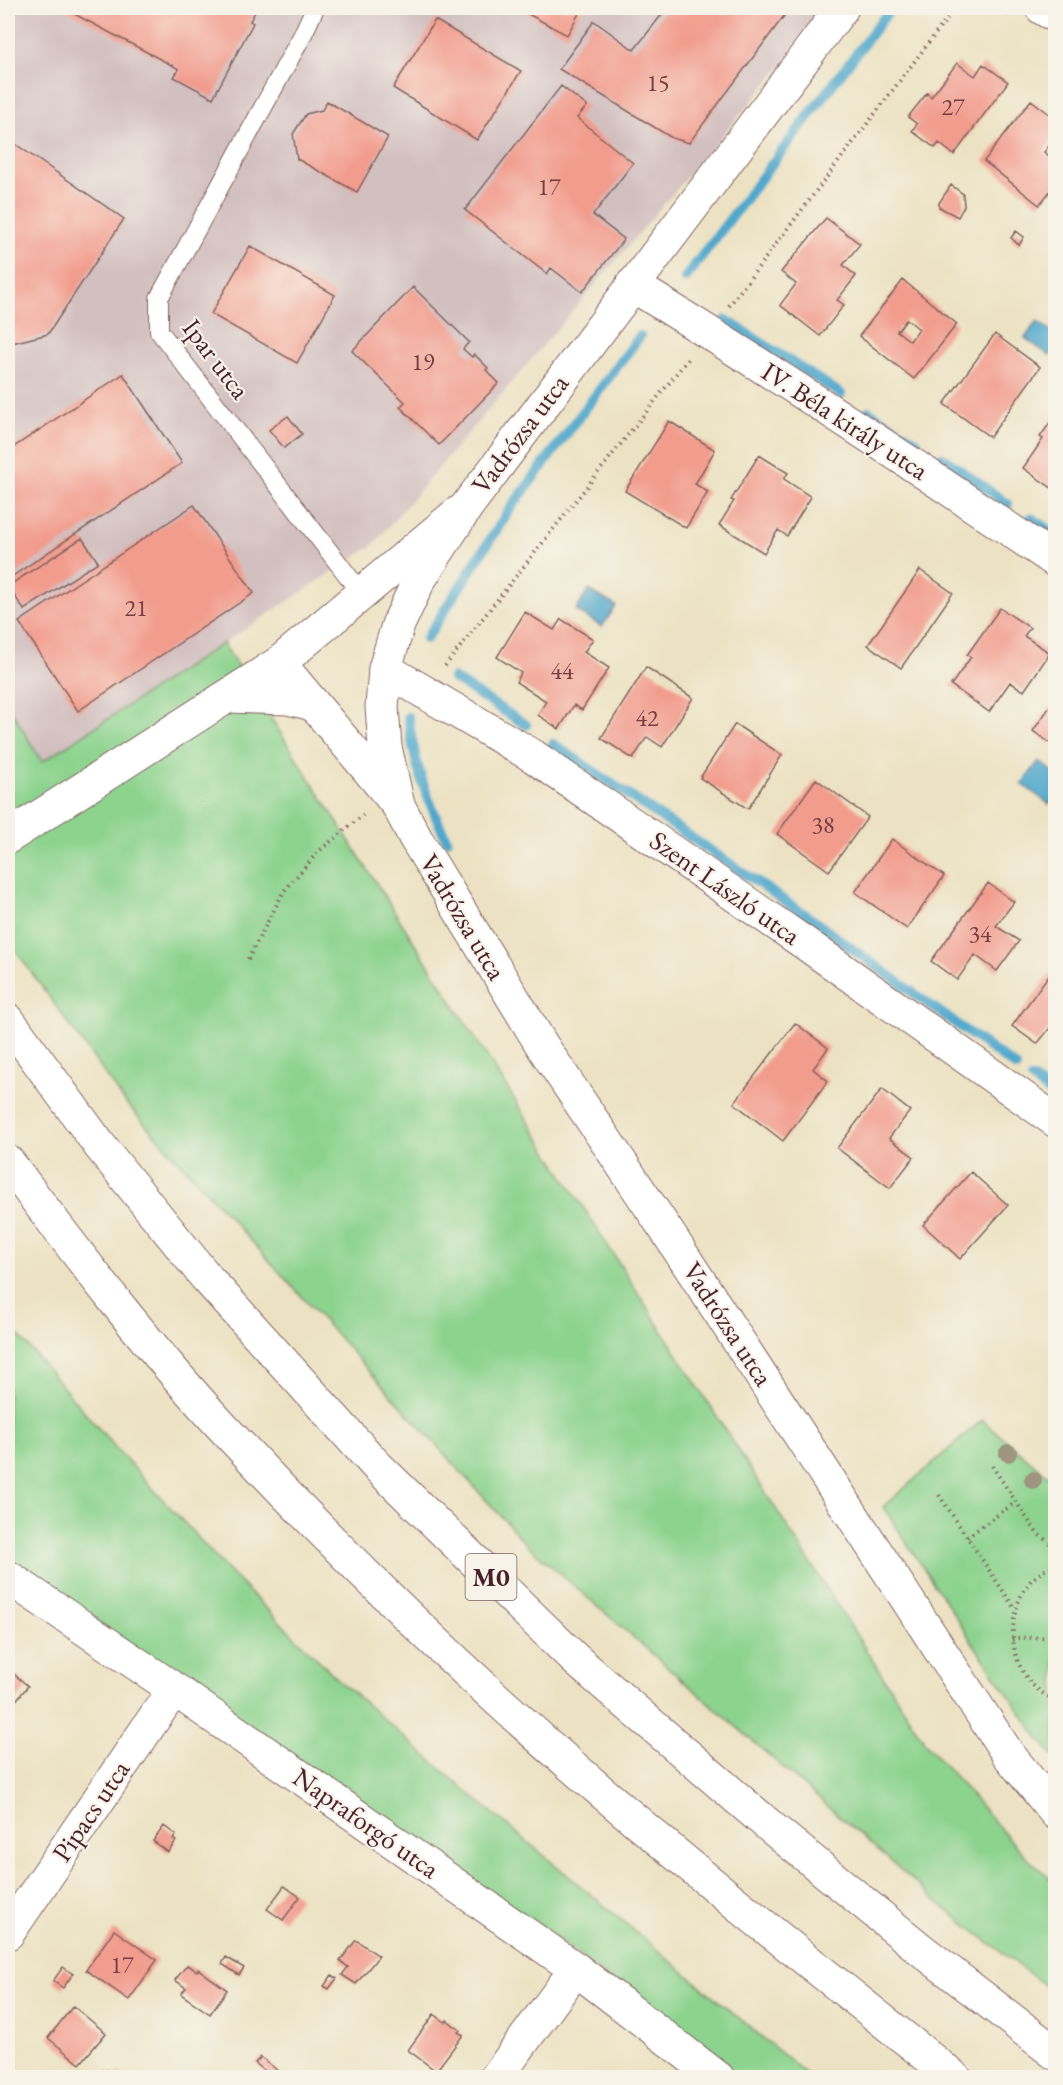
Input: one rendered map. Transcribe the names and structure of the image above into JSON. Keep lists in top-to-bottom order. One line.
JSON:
{"streets":{"main road":["IV. Béla király utca","Vadrózsa utca","Szent László utca","M0","Pipacs utca","Napraforgó utca"],"lane":["Ipar utca"]},"crossings":[["IV. Béla király utca","Vadrózsa utca"],["Vadrózsa utca","Szent László utca"],["Pipacs utca","Napraforgó utca"]],"house_numbers":["15","27","17","19","21","44","42","38","34","17"]}
